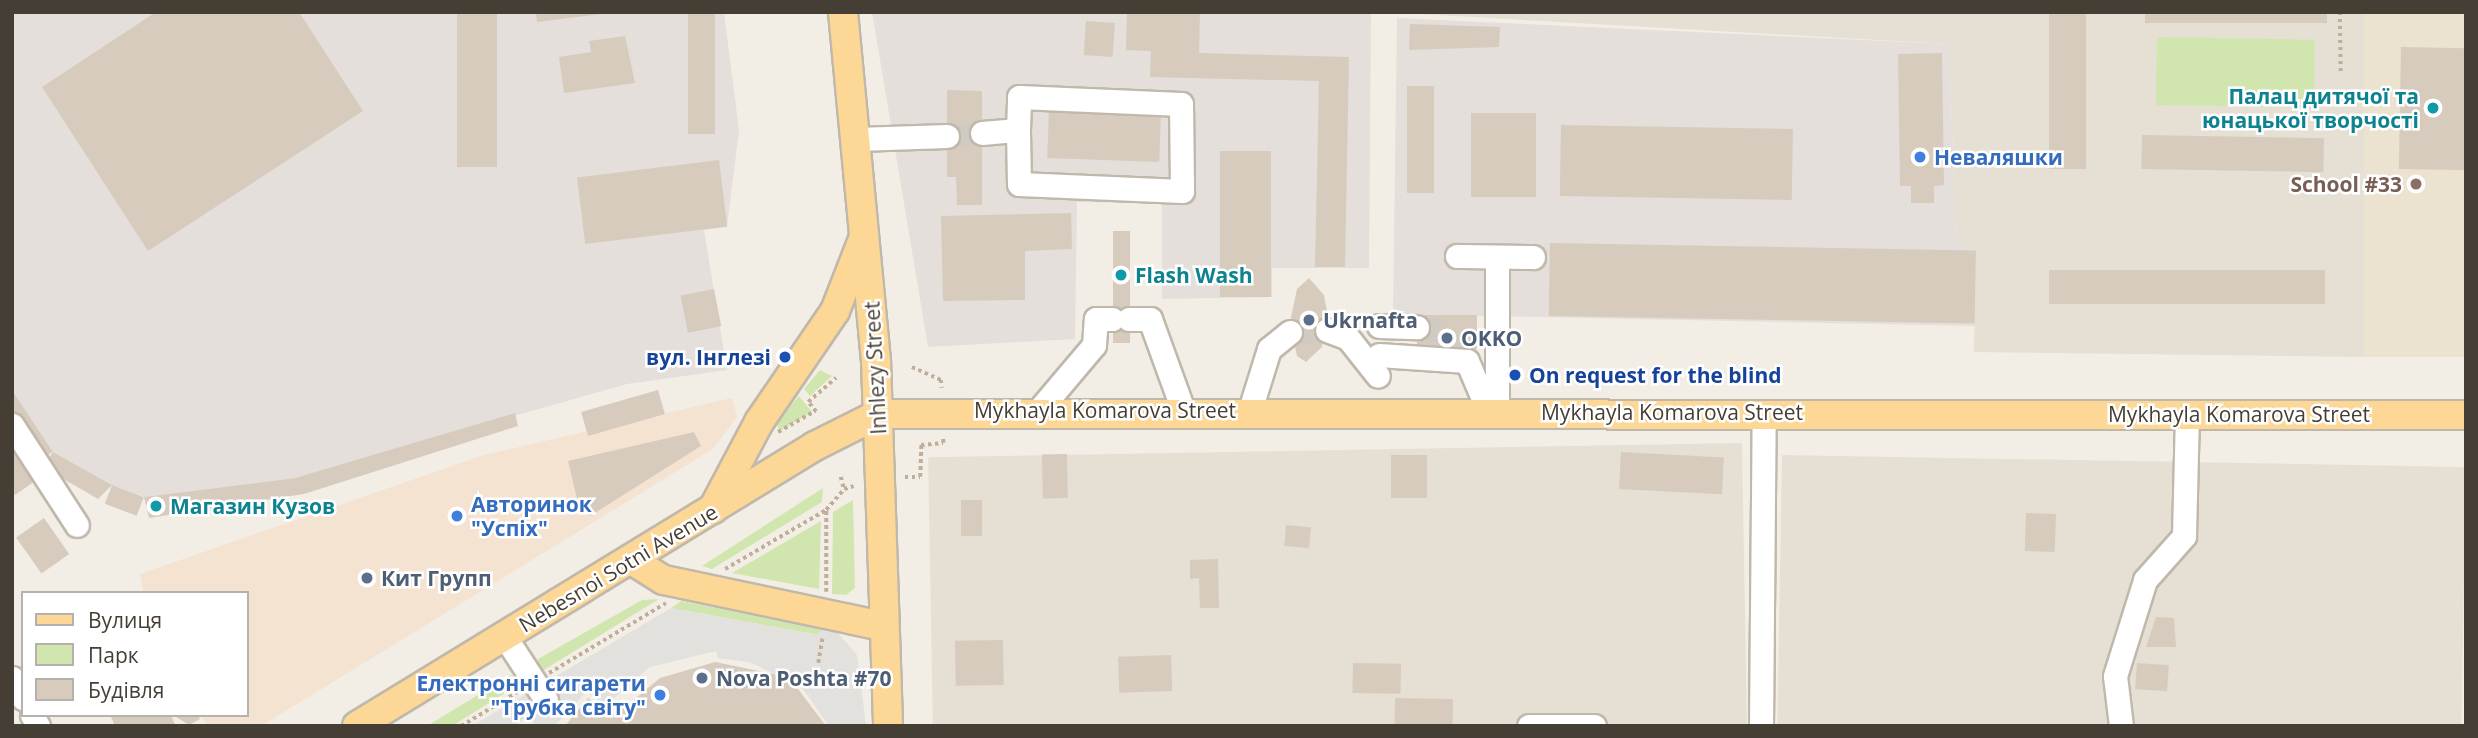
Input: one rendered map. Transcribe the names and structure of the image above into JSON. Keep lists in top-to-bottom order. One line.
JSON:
{"streets":{"main road":["Inhlezy Street","Mykhayla Komarova Street","Nebesnoi Sotni Avenue"]},"crossings":[["Inhlezy Street","Mykhayla Komarova Street"],["Inhlezy Street","Nebesnoi Sotni Avenue"],["Mykhayla Komarova Street","Nebesnoi Sotni Avenue"]],"places":["Палац дитячої та юнацької творчості","Неваляшки","School #33","Flash Wash","Ukrnafta","OKKO","вул. Інглезі","On request for the blind","Магазин Кузов","Авторинок \"Успіх\"","Кит Групп","Nova Poshta #70","Електронні сигарети \"Трубка світу\""],"legend":["Вулиця","Парк","Будівля"]}
